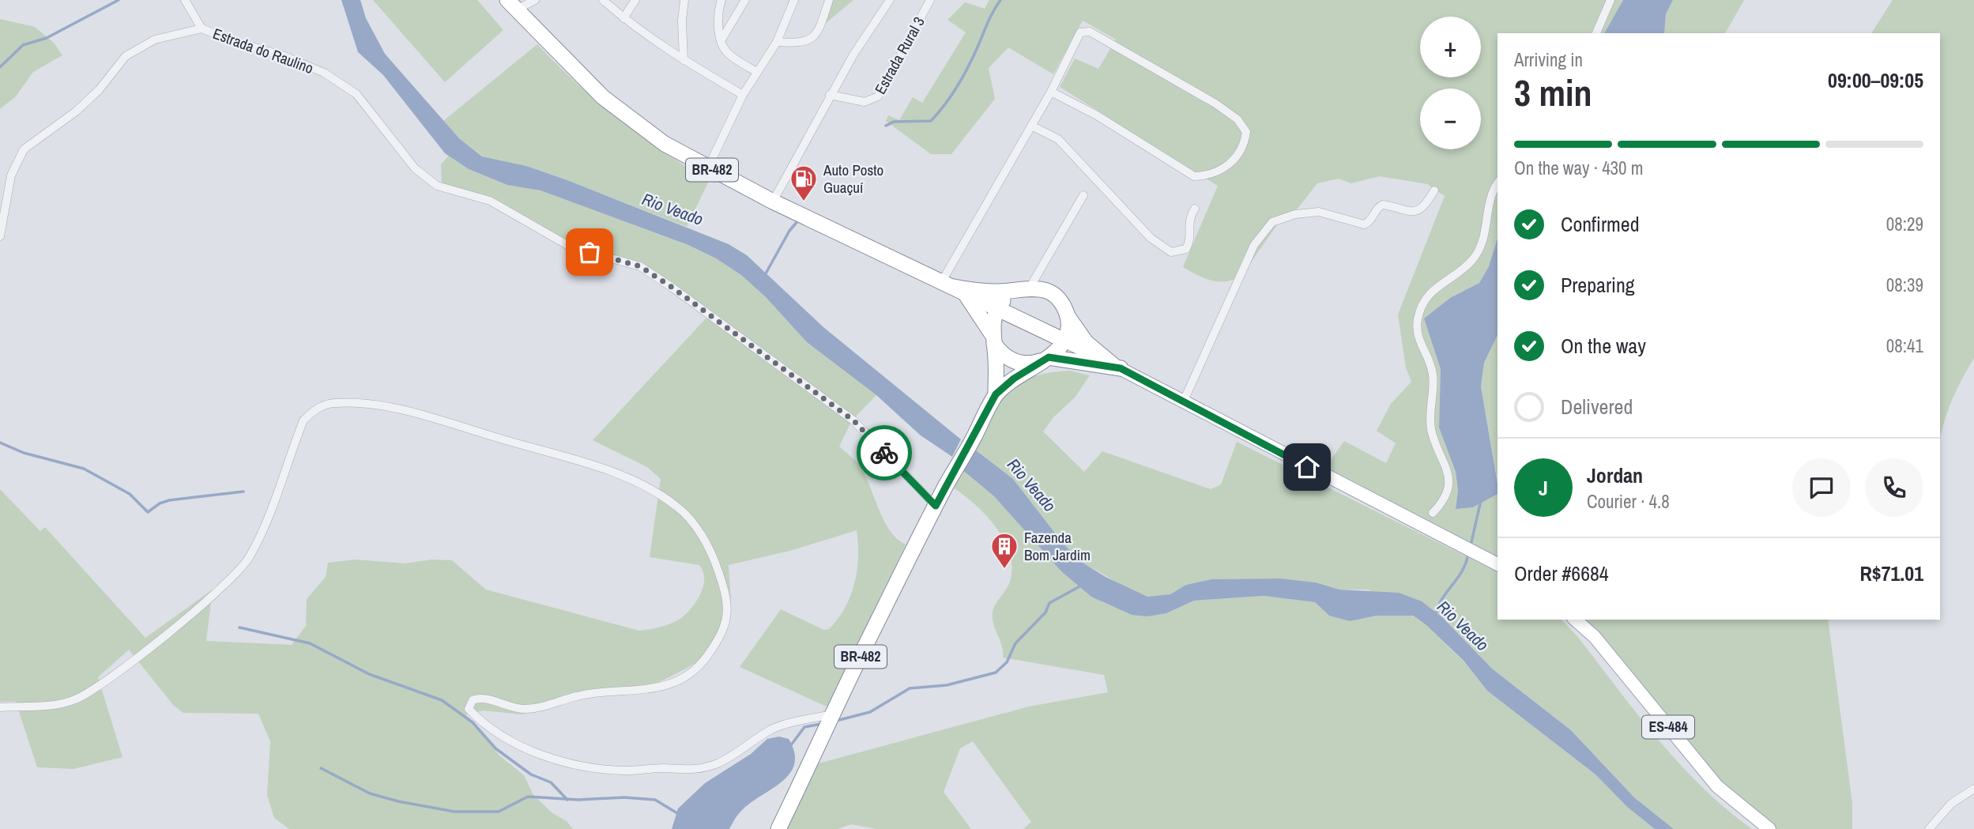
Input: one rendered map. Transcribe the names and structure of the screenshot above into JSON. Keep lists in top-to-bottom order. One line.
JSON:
{"streets":{"highway":["BR-482"],"main road":["ES-484"],"street":["Estrada do Raulino","Estrada Rural 3"]},"crossings":[["Estrada do Raulino","BR-482"]],"water":["Rio Veado"],"places":{"fuel station":["Auto Posto Guaçuí"],"building":["Fazenda Bom Jardim"]},"page":{"map_buttons":["+","−"],"heading":["3 min","Arriving in","09:00–09:05"],"panel":["Jordan","Courier · 4.8","Order #6684","R$71.01"],"bar":"On the way · 430 m","list":[["Confirmed","08:29"],["Preparing","08:39"],["On the way","08:41"],"Delivered"],"round":"J"}}
